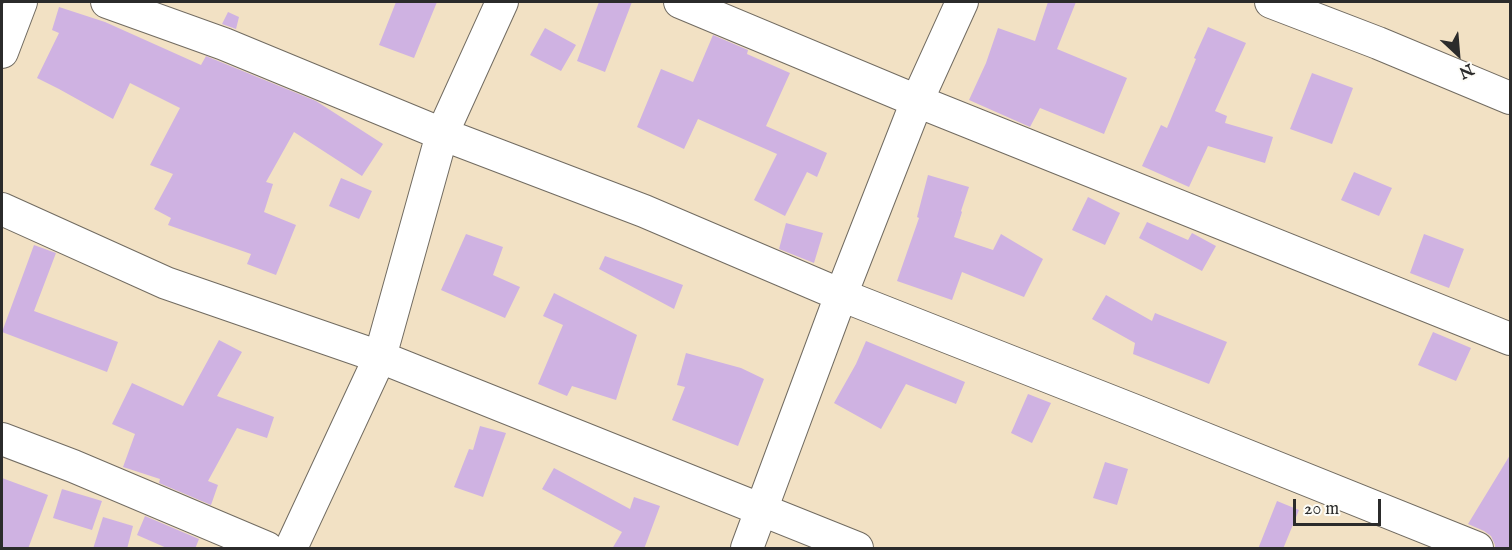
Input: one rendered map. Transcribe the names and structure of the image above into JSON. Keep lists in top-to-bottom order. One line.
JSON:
{"scale_bar":"20 m","north":"bottom right"}
